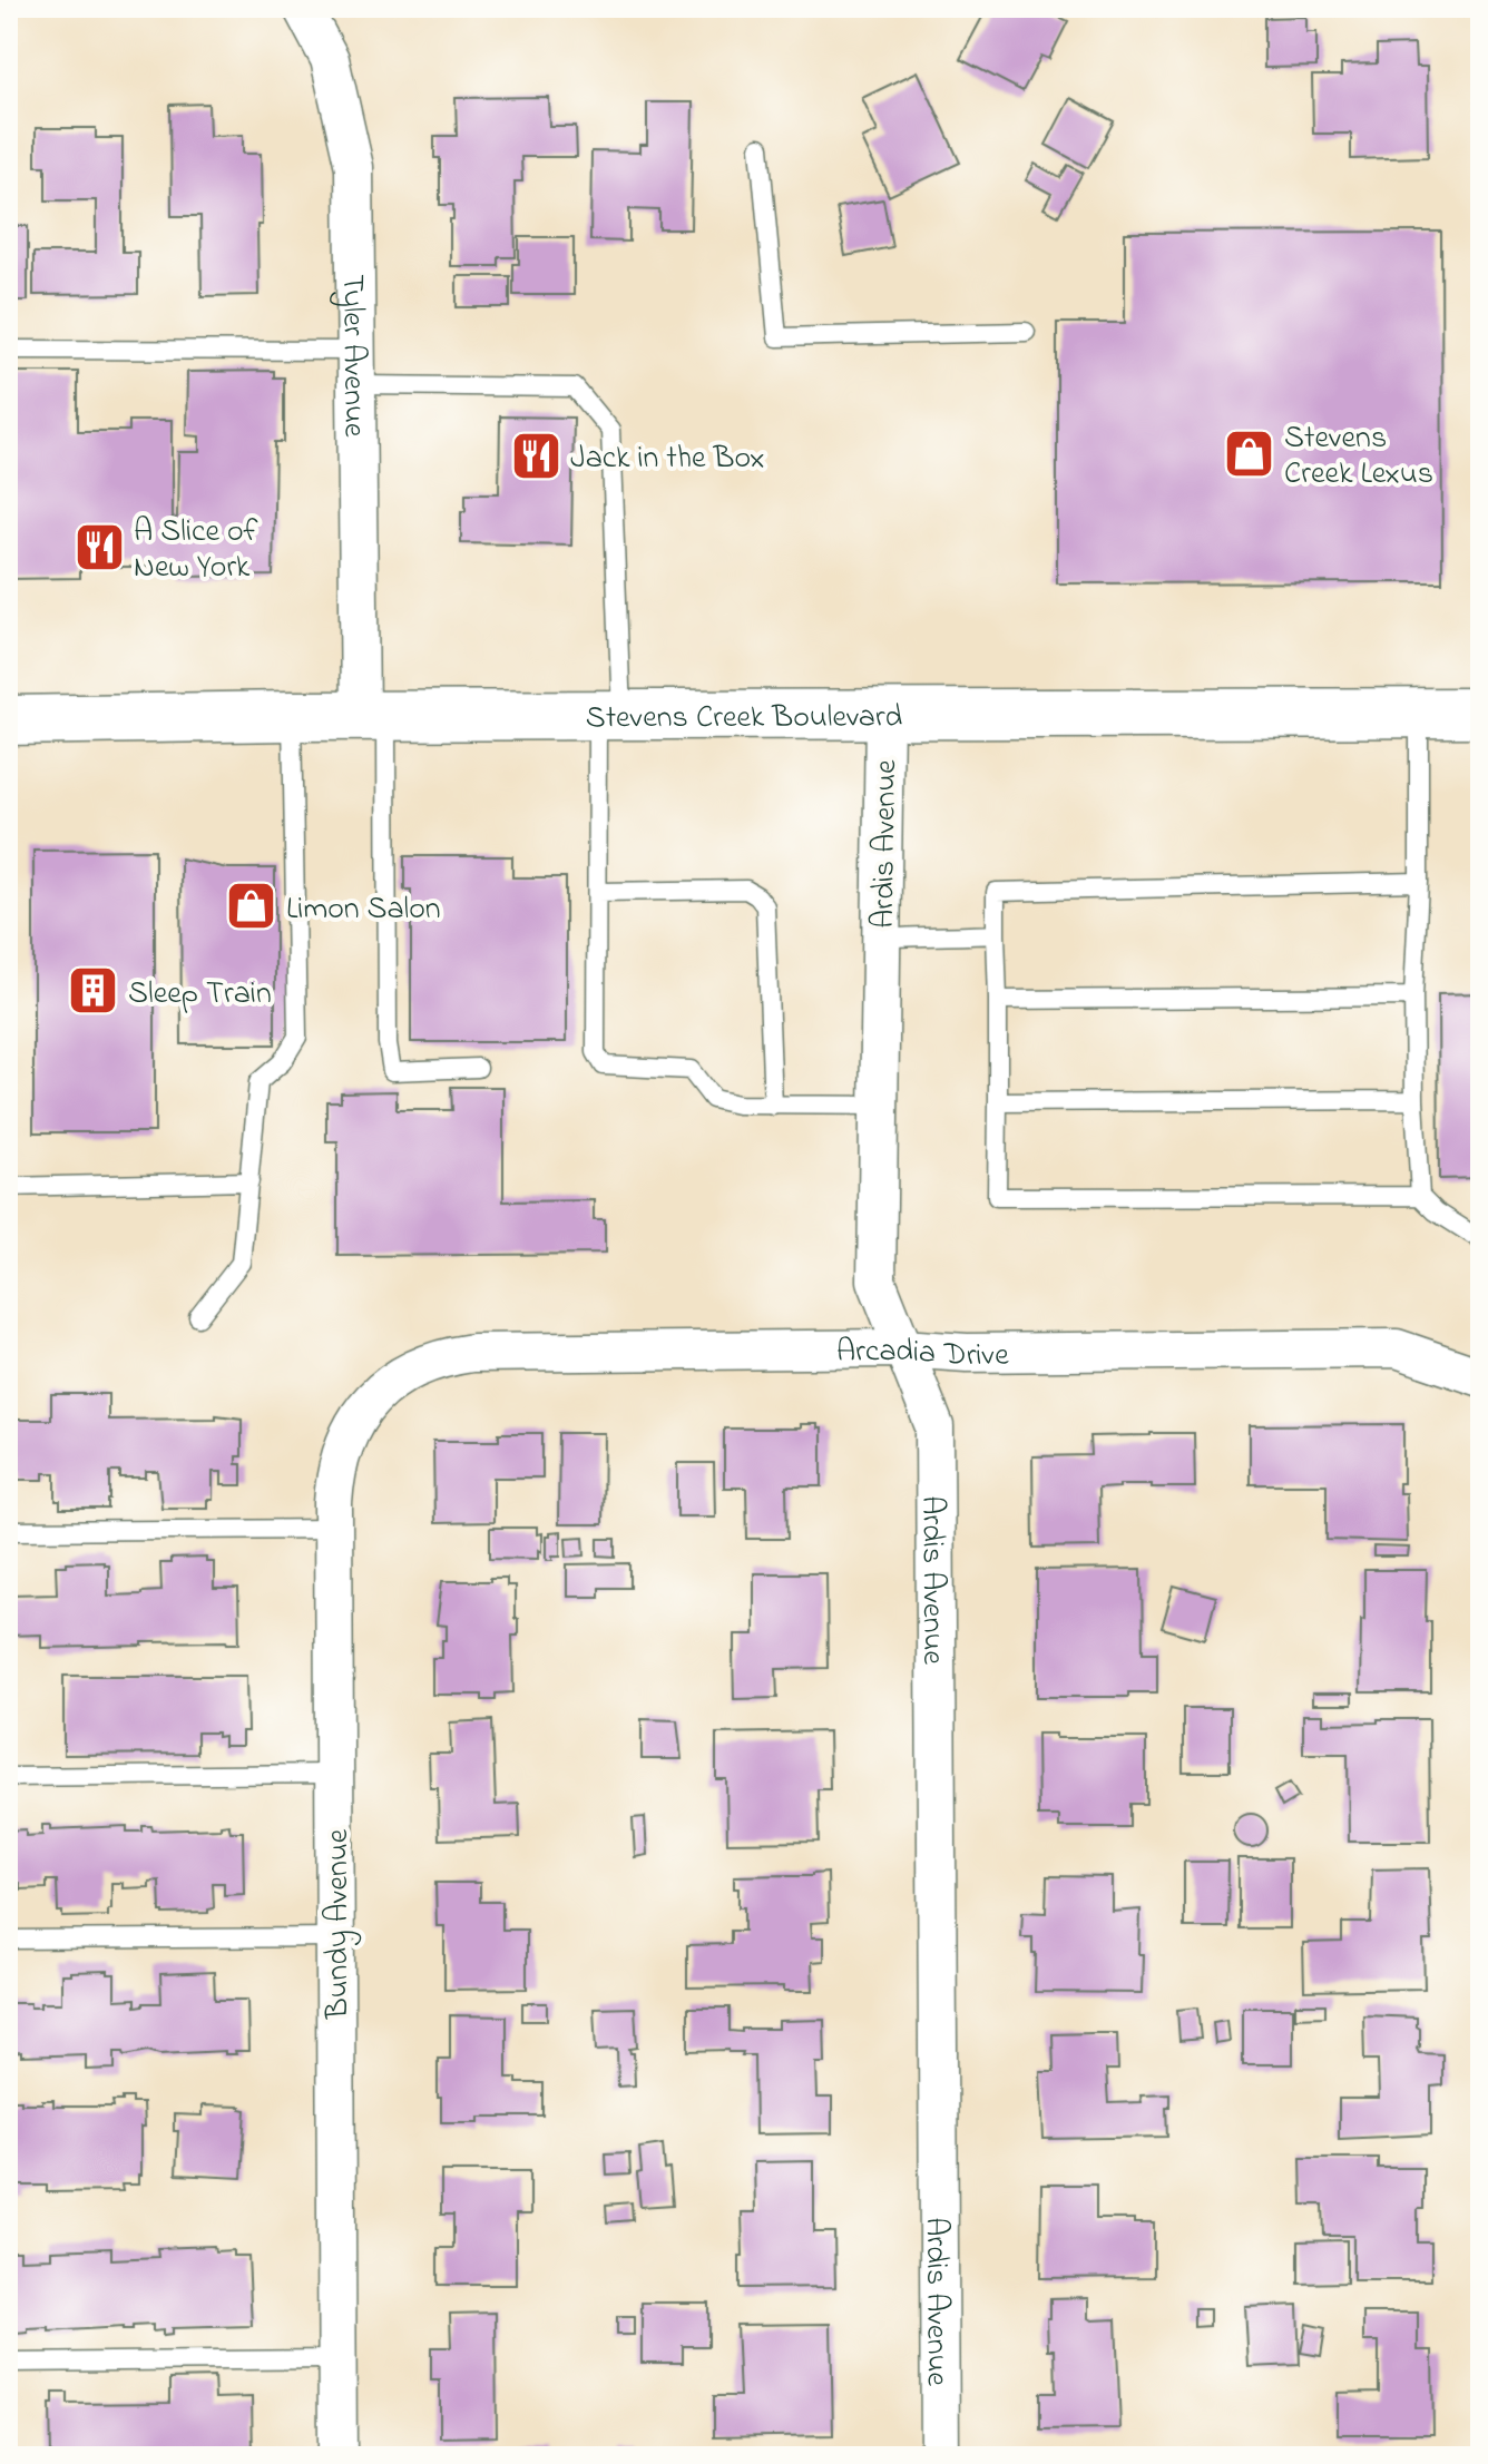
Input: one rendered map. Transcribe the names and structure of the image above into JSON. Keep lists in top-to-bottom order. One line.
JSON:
{"streets":{"main road":["Stevens Creek Boulevard"],"street":["Tyler Avenue","Ardis Avenue","Arcadia Drive","Bundy Avenue"]},"crossings":[["Tyler Avenue","Stevens Creek Boulevard"],["Stevens Creek Boulevard","Ardis Avenue"],["Ardis Avenue","Arcadia Drive"],["Arcadia Drive","Bundy Avenue"]],"places":{"shop":["Stevens Creek Lexus","Limon Salon"],"restaurant":["Jack in the Box","A Slice of New York"],"building":["Sleep Train"]}}
